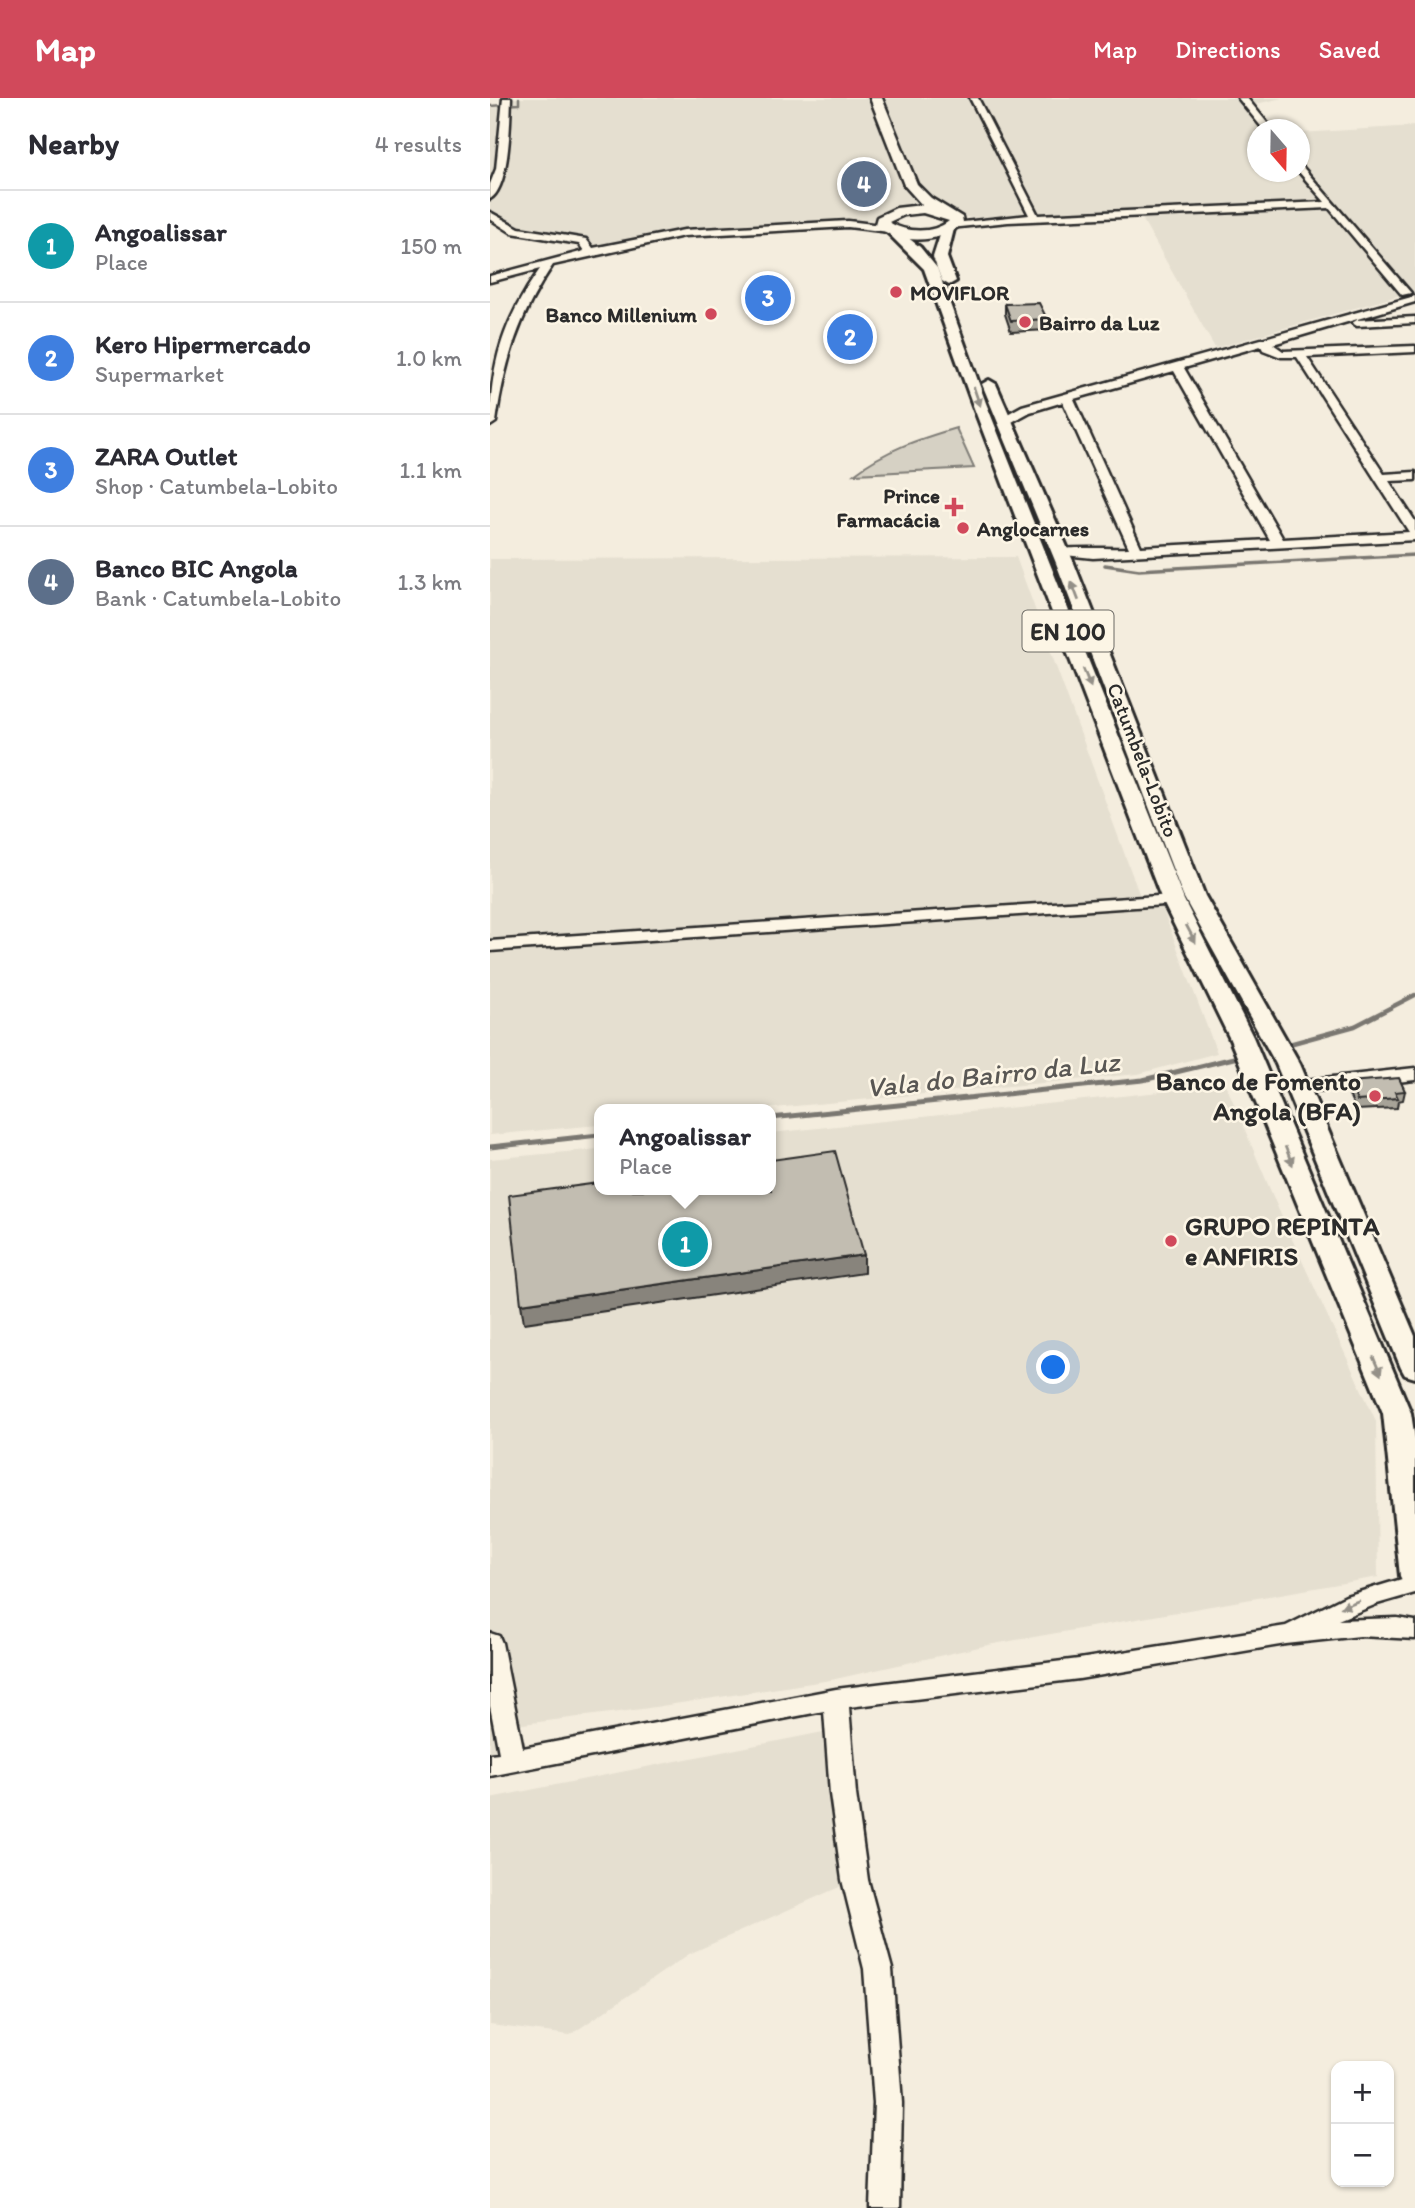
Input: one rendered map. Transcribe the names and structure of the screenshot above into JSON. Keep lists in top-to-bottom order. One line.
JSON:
{"streets":{"main road":["EN 100","Catumbela-Lobito"]},"water":["Vala do Bairro da Luz"],"places":{"other":["MOVIFLOR","Banco Millenium","Bairro da Luz","Anglocarnes","Banco de Fomento Angola (BFA)","GRUPO REPINTA e ANFIRIS"],"health":["Prince Farmacácia"]},"north":"bottom","page":{"header":"Map","nav":["Map","Directions","Saved"],"heading":["Nearby","4 results"],"pins":["4","3","2","1"],"list":[{"mark":"1","name":"Angoalissar","note":"Place","value":"150 m"},{"mark":"2","name":"Kero Hipermercado","note":"Supermarket","value":"1.0 km"},{"mark":"3","name":"ZARA Outlet","note":"Shop · Catumbela-Lobito","value":"1.1 km"},{"mark":"4","name":"Banco BIC Angola","note":"Bank · Catumbela-Lobito","value":"1.3 km"}],"popup":["Angoalissar","Place"],"map_buttons":["+","−"]}}
